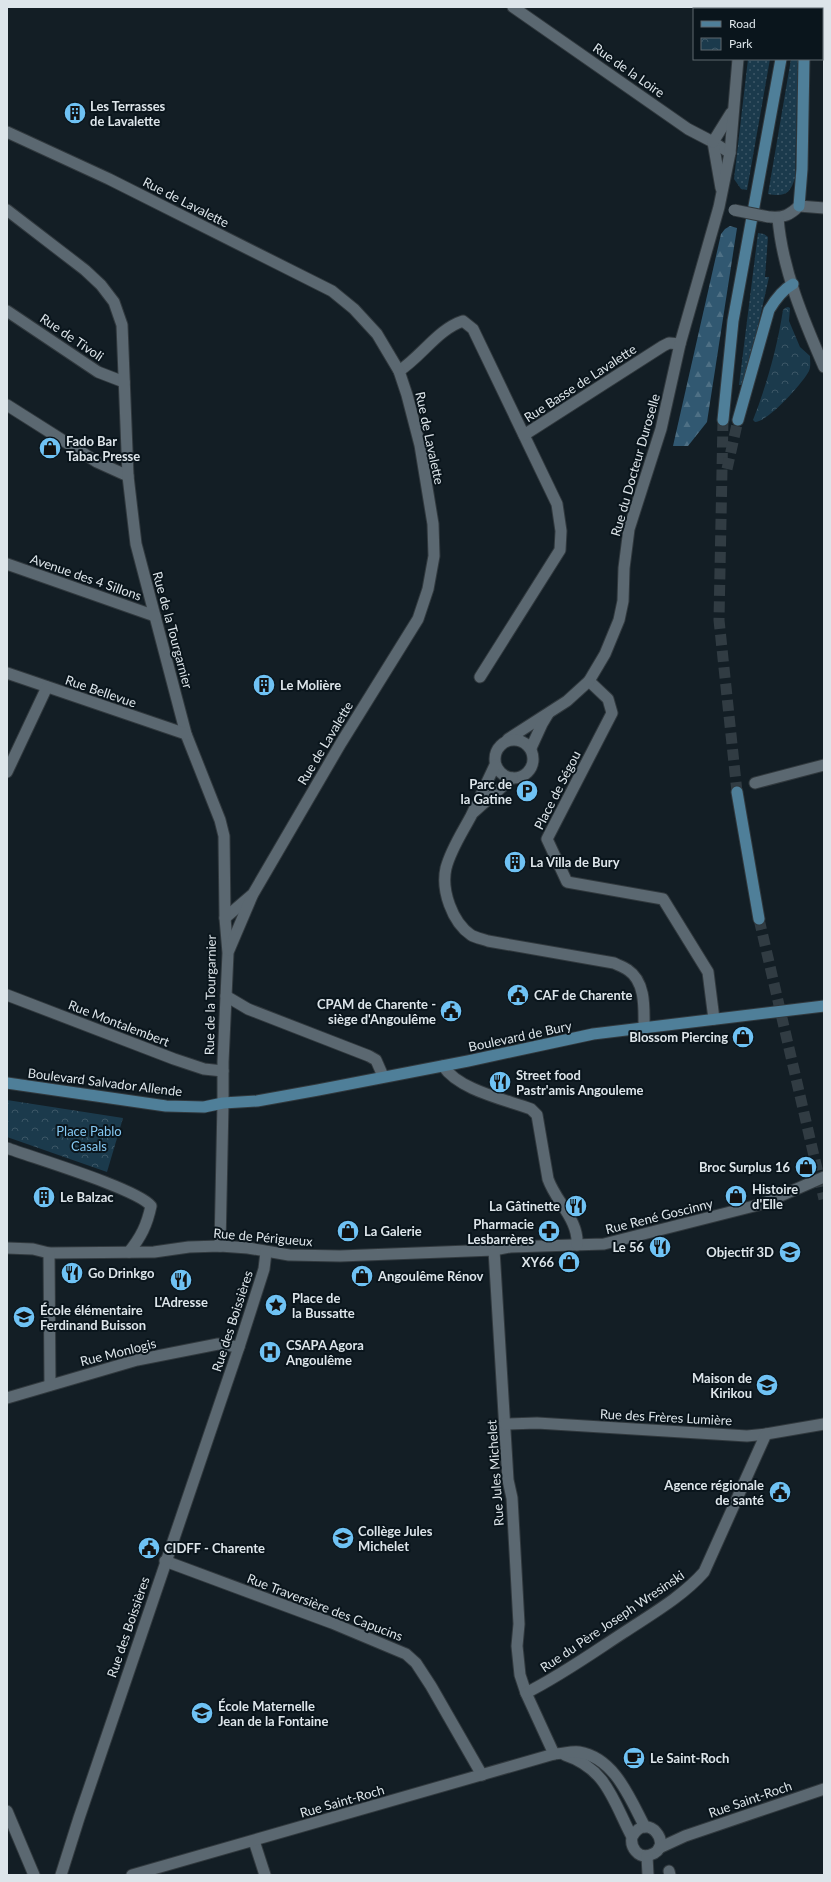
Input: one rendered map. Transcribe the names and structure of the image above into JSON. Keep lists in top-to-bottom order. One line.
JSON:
{"streets":{"main road":["Boulevard de Bury","Boulevard Salvador Allende"],"street":["Rue de la Loire","Rue de Lavalette","Rue de Tivoli","Rue Basse de Lavalette","Rue du Docteur Duroselle","Avenue des 4 Sillons","Rue de la Tourgarnier","Rue Bellevue","Place de Ségou","Rue Montalembert","Rue René Goscinny","Rue de Périgueux","Rue des Boissières","Rue Monlogis","Rue des Frères Lumière","Rue Jules Michelet","Rue Traversière des Capucins","Rue du Père Joseph Wresinski","Rue Saint-Roch"]},"crossings":[["Rue de Lavalette","Rue Basse de Lavalette"],["Rue de Lavalette","Rue de la Tourgarnier"],["Rue de Tivoli","Rue de la Tourgarnier"],["Rue Basse de Lavalette","Rue du Docteur Duroselle"],["Rue du Docteur Duroselle","Place de Ségou"],["Avenue des 4 Sillons","Rue de la Tourgarnier"],["Rue de la Tourgarnier","Rue Bellevue"],["Rue de la Tourgarnier","Rue Montalembert"],["Rue de la Tourgarnier","Boulevard de Bury"],["Rue de la Tourgarnier","Boulevard Salvador Allende"],["Rue de la Tourgarnier","Rue de Périgueux"],["Place de Ségou","Boulevard de Bury"],["Boulevard de Bury","Boulevard Salvador Allende"],["Rue René Goscinny","Rue de Périgueux"],["Rue René Goscinny","Rue Jules Michelet"],["Rue de Périgueux","Rue des Boissières"],["Rue de Périgueux","Rue Jules Michelet"],["Rue des Boissières","Rue Monlogis"],["Rue des Boissières","Rue Traversière des Capucins"],["Rue des Frères Lumière","Rue Jules Michelet"],["Rue des Frères Lumière","Rue du Père Joseph Wresinski"],["Rue Jules Michelet","Rue du Père Joseph Wresinski"],["Rue Jules Michelet","Rue Saint-Roch"],["Rue Traversière des Capucins","Rue Saint-Roch"]],"parks":["Place Pablo Casals"],"places":{"building":["Les Terrasses de Lavalette","Le Molière","La Villa de Bury","Le Balzac"],"shop":["Fado Bar Tabac Presse","Blossom Piercing","Broc Surplus 16","Histoire d'Elle","La Galerie","XY66","Angoulême Rénov"],"parking":["Parc de la Gatine"],"public building":["CAF de Charente","CPAM de Charente - siège d'Angoulême","Agence régionale de santé","CIDFF - Charente"],"restaurant":["Street food Pastr'amis Angouleme","La Gâtinette","Le 56","Go Drinkgo","L'Adresse"],"pharmacy":["Pharmacie Lesbarrères"],"school or university":["Objectif 3D","École élémentaire Ferdinand Buisson","Maison de Kirikou","Collège Jules Michelet","École Maternelle Jean de la Fontaine"],"place":["Place de la Bussatte"],"hospital":["CSAPA Agora Angoulême"],"cafe":["Le Saint-Roch"]},"legend":["Road","Park"]}
